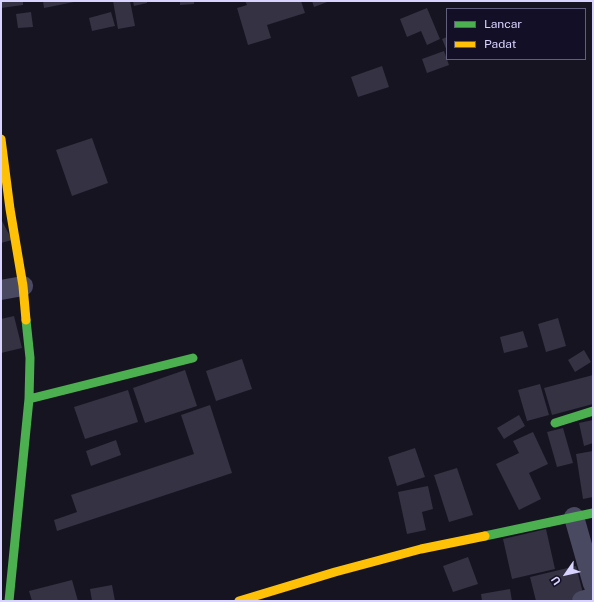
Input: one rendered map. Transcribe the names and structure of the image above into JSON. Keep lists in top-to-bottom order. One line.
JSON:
{"legend":["Lancar","Padat"],"north":"bottom left"}
